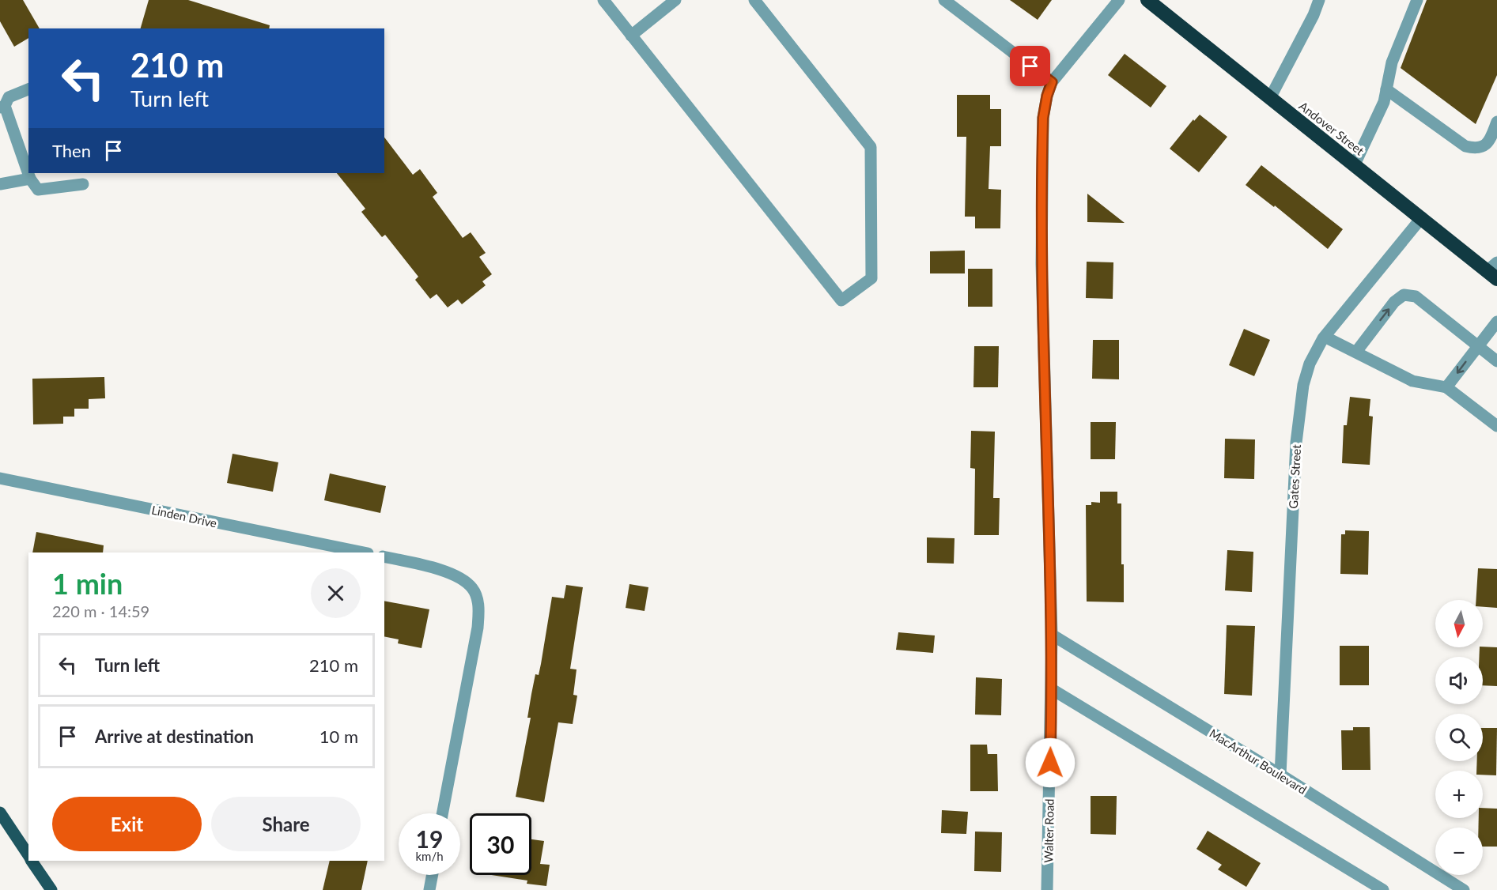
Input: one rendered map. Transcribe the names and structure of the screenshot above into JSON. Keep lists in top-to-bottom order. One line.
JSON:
{"streets":{"highway":["Andover Street"],"street":["Gates Street","Linden Drive","MacArthur Boulevard","Walter Road"]},"crossings":[["Andover Street","Gates Street"],["Gates Street","MacArthur Boulevard"],["MacArthur Boulevard","Walter Road"]],"north":"bottom","page":{"turn":["210 m","Turn left"],"then":"Then","heading":["1 min","220 m · 14:59"],"map_buttons":["+","−"],"list":[{"name":"Turn left","value":"210 m"},{"name":"Arrive at destination","value":"10 m"}],"buttons":["Exit","Share"],"speed":"19 km/h","limit":"30"}}
